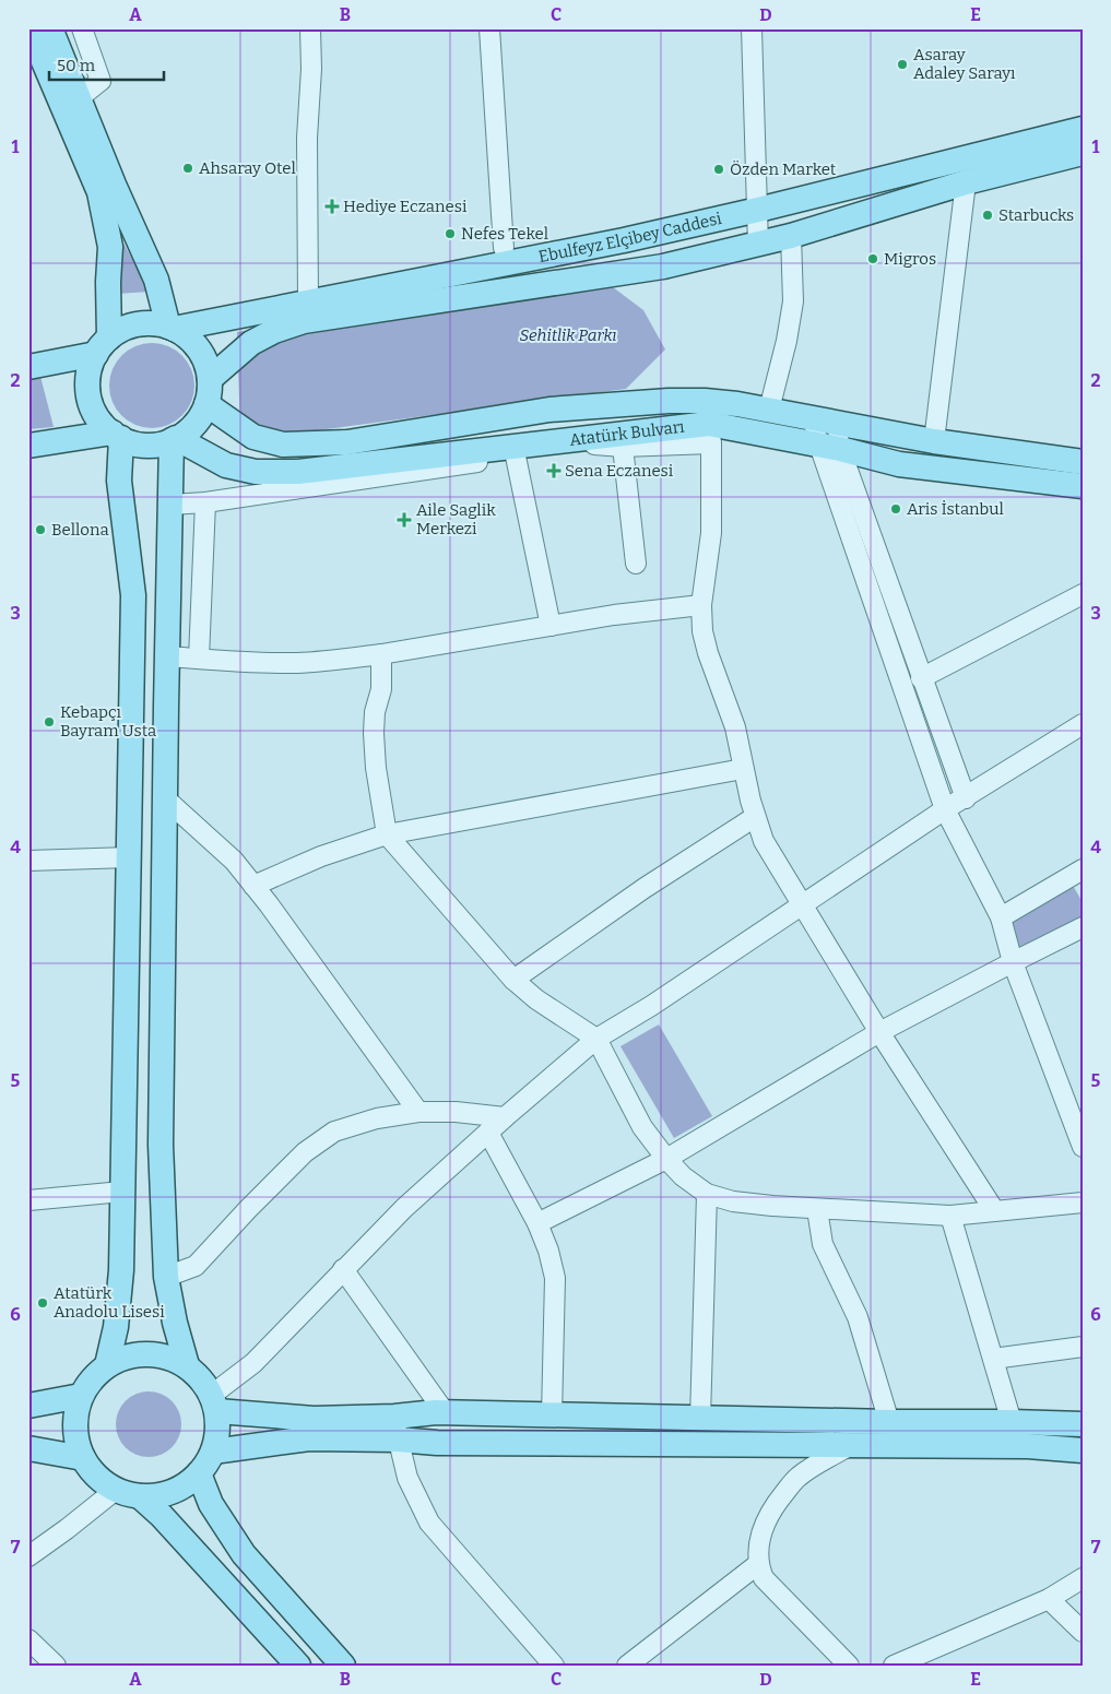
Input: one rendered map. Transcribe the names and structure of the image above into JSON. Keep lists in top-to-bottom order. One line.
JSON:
{"streets":{"main road":["Ebulfeyz Elçibey Caddesi","Atatürk Bulvarı"]},"crossings":[["Ebulfeyz Elçibey Caddesi","Atatürk Bulvarı"]],"parks":["Sehitlik Parkı"],"places":{"other":["Asaray Adaley Sarayı","Ahsaray Otel","Özden Market","Starbucks","Nefes Tekel","Migros","Aris İstanbul","Bellona","Kebapçı Bayram Usta","Atatürk Anadolu Lisesi"],"health":["Hediye Eczanesi","Sena Eczanesi","Aile Saglik Merkezi"]},"scale_bar":"50 m","grid":{"columns":["A","B","C","D","E"],"rows":["1","2","3","4","5","6","7"]}}
